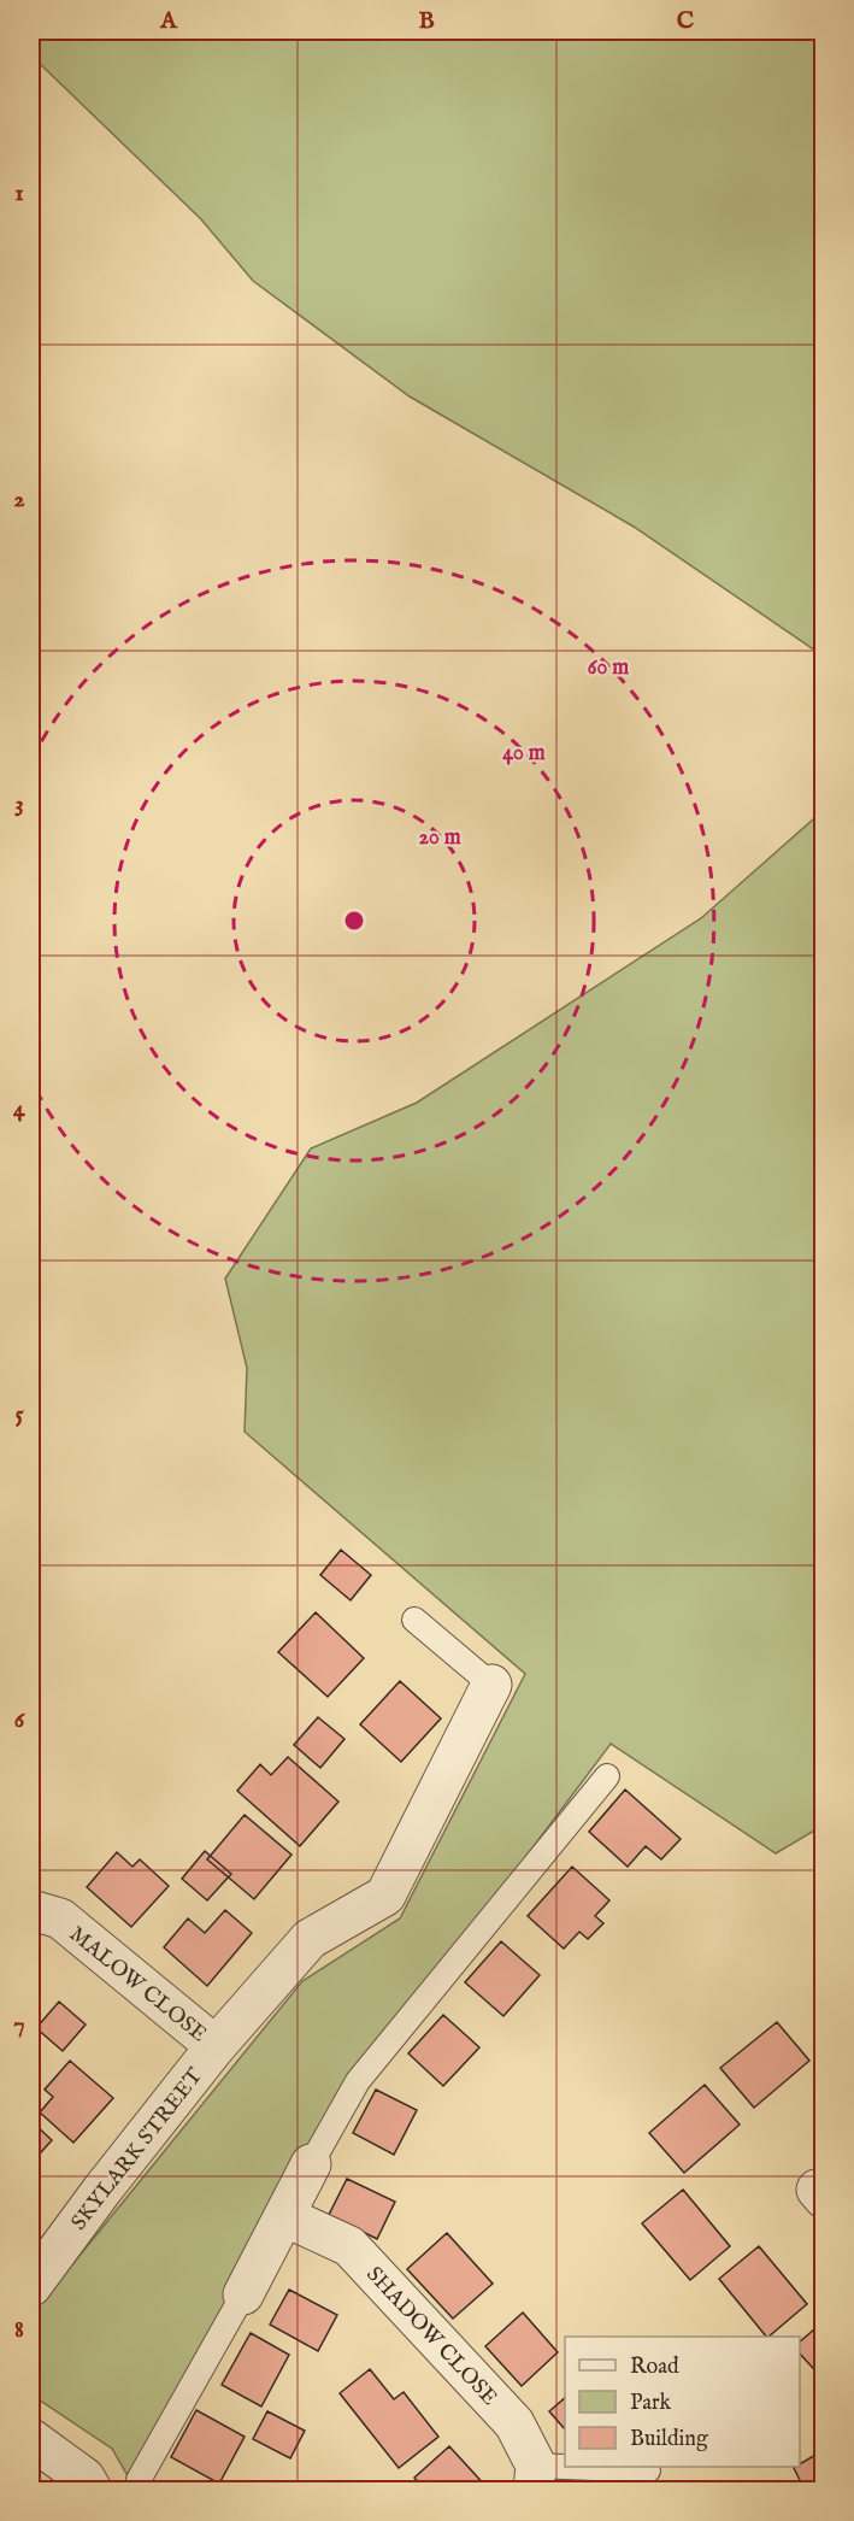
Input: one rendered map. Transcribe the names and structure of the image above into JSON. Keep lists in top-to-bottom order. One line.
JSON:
{"streets":{"street":["MALOW CLOSE","SKYLARK STREET","SHADOW CLOSE"]},"crossings":[["MALOW CLOSE","SKYLARK STREET"]],"legend":["Road","Park","Building"],"grid":{"columns":["A","B","C"],"rows":["1","2","3","4","5","6","7","8"]},"rings":["60 m","40 m","20 m"]}
